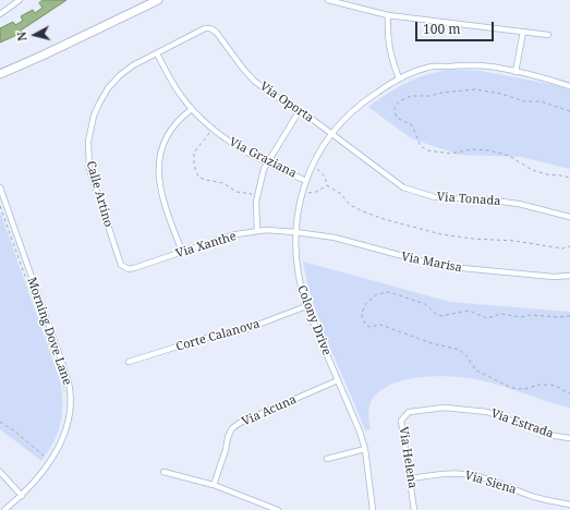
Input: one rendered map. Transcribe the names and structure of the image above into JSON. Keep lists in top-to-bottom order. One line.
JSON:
{"streets":{"street":["Via Oporta","Via Graziana","Calle Artino","Via Tonada","Via Xanthe","Via Marisa","Colony Drive","Morning Dove Lane","Corte Calanova","Via Acuna","Via Estrada","Via Helena","Via Siena"]},"crossings":[["Via Oporta","Calle Artino"],["Via Oporta","Via Tonada"],["Via Oporta","Colony Drive"],["Via Graziana","Calle Artino"],["Via Graziana","Colony Drive"],["Calle Artino","Via Xanthe"],["Via Tonada","Colony Drive"],["Via Xanthe","Via Marisa"],["Via Xanthe","Colony Drive"],["Via Marisa","Colony Drive"],["Colony Drive","Corte Calanova"],["Colony Drive","Via Acuna"],["Via Estrada","Via Helena"],["Via Helena","Via Siena"]],"scale_bar":"100 m","north":"left"}
